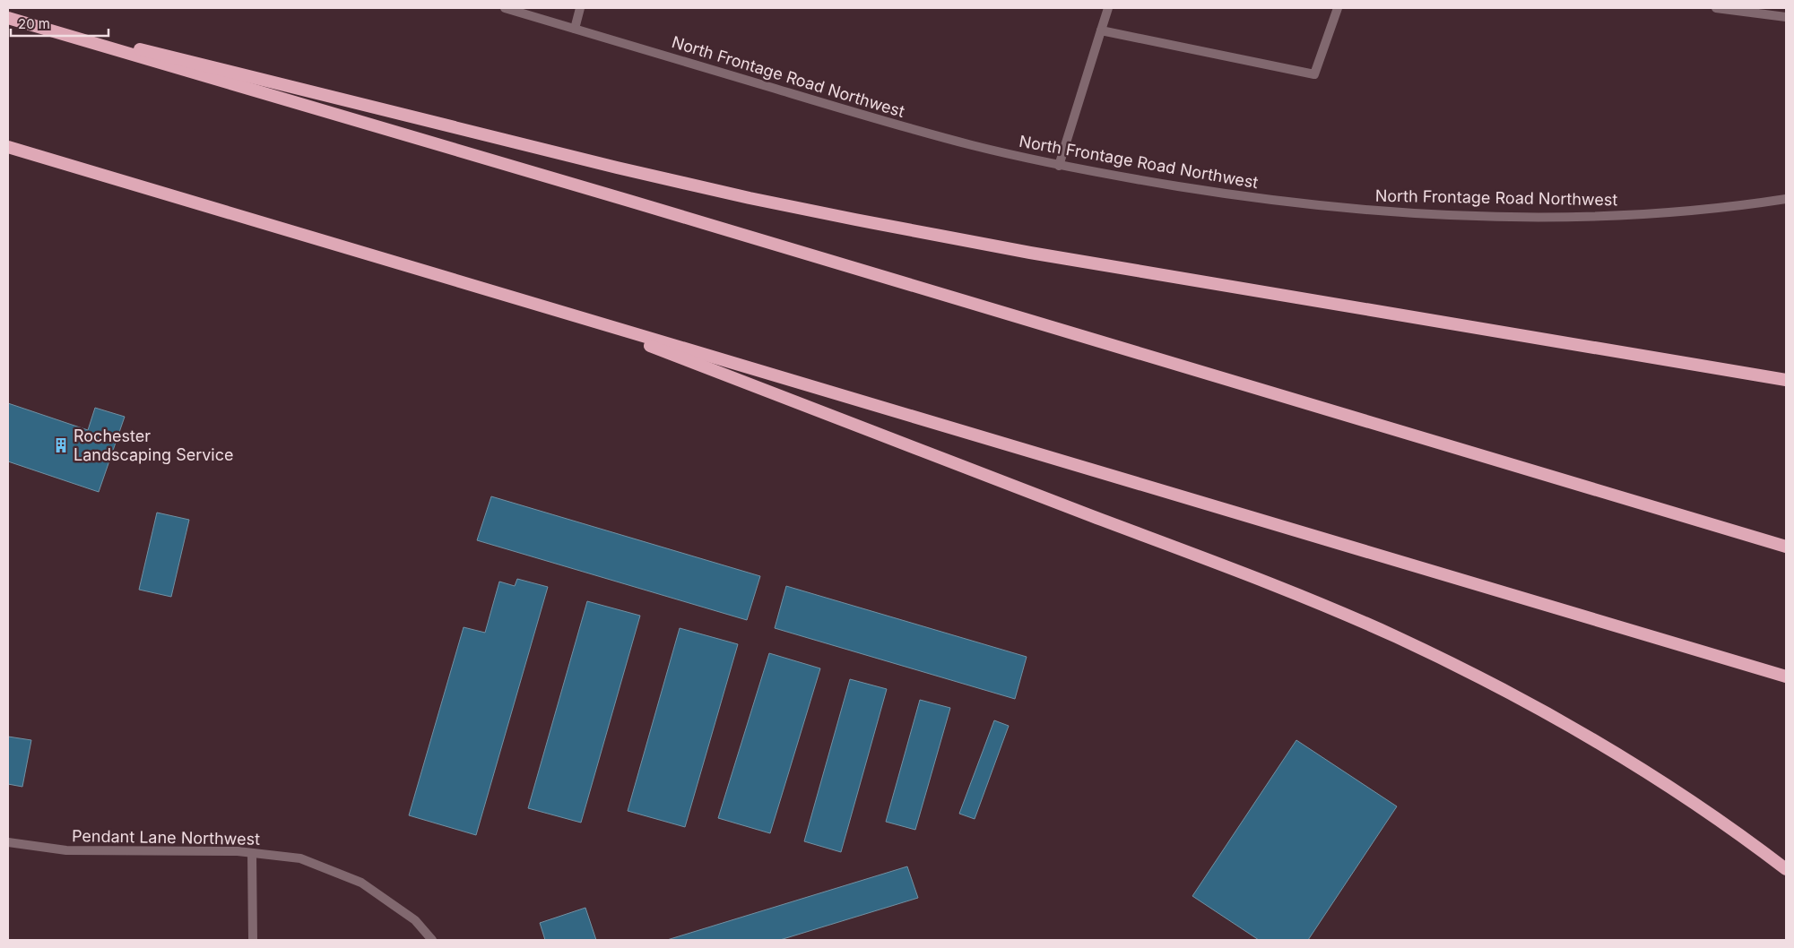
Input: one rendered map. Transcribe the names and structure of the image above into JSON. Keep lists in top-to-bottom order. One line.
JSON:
{"streets":{"street":["North Frontage Road Northwest","Pendant Lane Northwest"]},"places":{"building":["Rochester Landscaping Service"]},"scale_bar":"20 m"}
